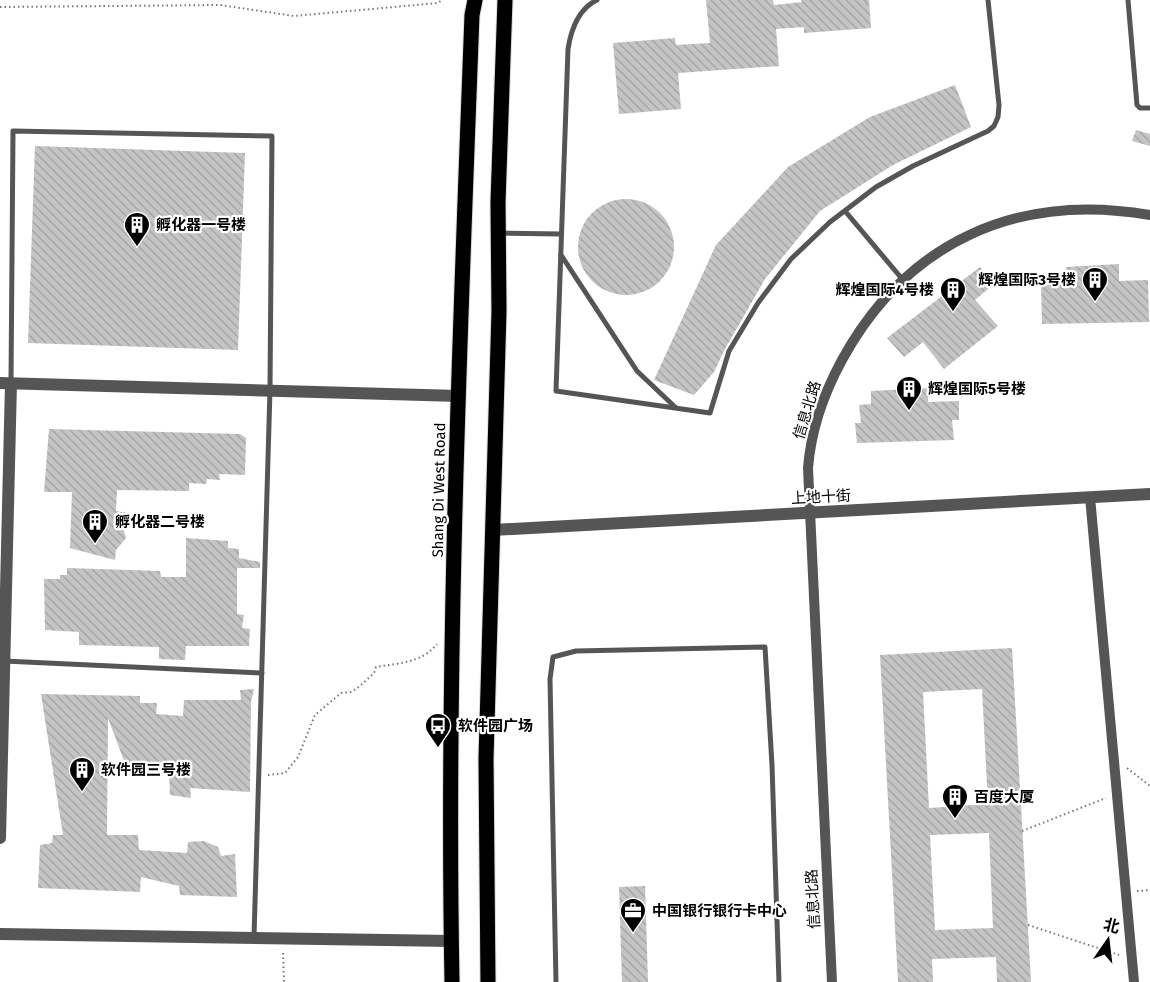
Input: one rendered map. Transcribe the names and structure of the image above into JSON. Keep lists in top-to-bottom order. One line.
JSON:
{"streets":{"main road":["Shang Di West Road"],"street":["信息北路","上地十街"]},"crossings":[["信息北路","上地十街"]],"places":{"building":["孵化器一号楼","辉煌国际3号楼","辉煌国际4号楼","辉煌国际5号楼","孵化器二号楼","软件园三号楼","百度大厦"],"bus stop":["软件园广场"],"office":["中国银行银行卡中心"]},"north":"top"}
